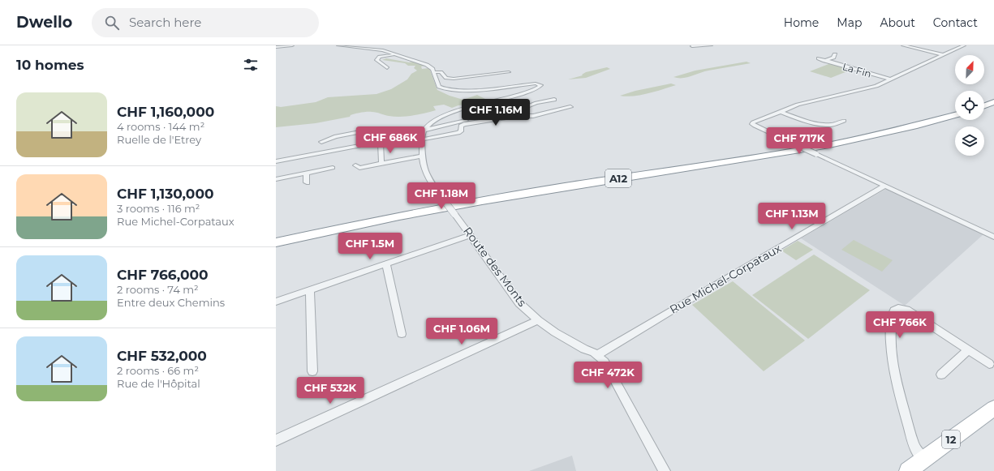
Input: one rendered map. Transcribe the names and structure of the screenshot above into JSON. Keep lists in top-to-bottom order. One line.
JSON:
{"streets":{"highway":["A12"],"main road":["12"],"street":["La Fin","Route des Monts","Rue Michel-Corpataux"]},"crossings":[["Route des Monts","Rue Michel-Corpataux"]],"north":"top right","page":{"header":"Dwello","search":"Search here","nav":["Home","Map","About","Contact"],"heading":"10 homes","list":[{"name":"CHF 1,160,000","note":"4 rooms · 144 m² · Ruelle de l'Etrey"},{"name":"CHF 1,130,000","note":"3 rooms · 116 m² · Rue Michel-Corpataux"},{"name":"CHF 766,000","note":"2 rooms · 74 m² · Entre deux Chemins"},{"name":"CHF 532,000","note":"2 rooms · 66 m² · Rue de l'Hôpital"}],"price":["CHF 1.16M","CHF 686K","CHF 717K","CHF 1.18M","CHF 1.13M","CHF 1.5M","CHF 766K","CHF 1.06M","CHF 472K","CHF 532K"]}}
